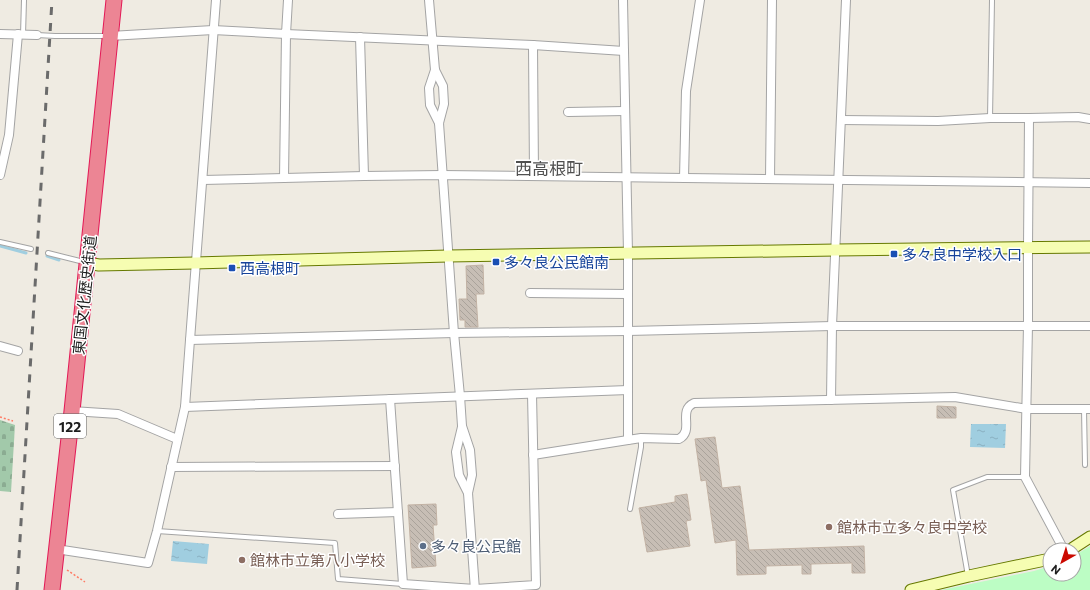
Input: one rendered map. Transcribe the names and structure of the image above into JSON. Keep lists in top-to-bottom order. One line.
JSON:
{"streets":{"highway":["東国文化歴史街道","122"]},"districts":["西高根町"],"places":{"transit":["多々良中学校入口","多々良公民館南","西高根町"],"other":["館林市立多々良中学校","多々良公民館","館林市立第八小学校"]},"north":"bottom left"}
